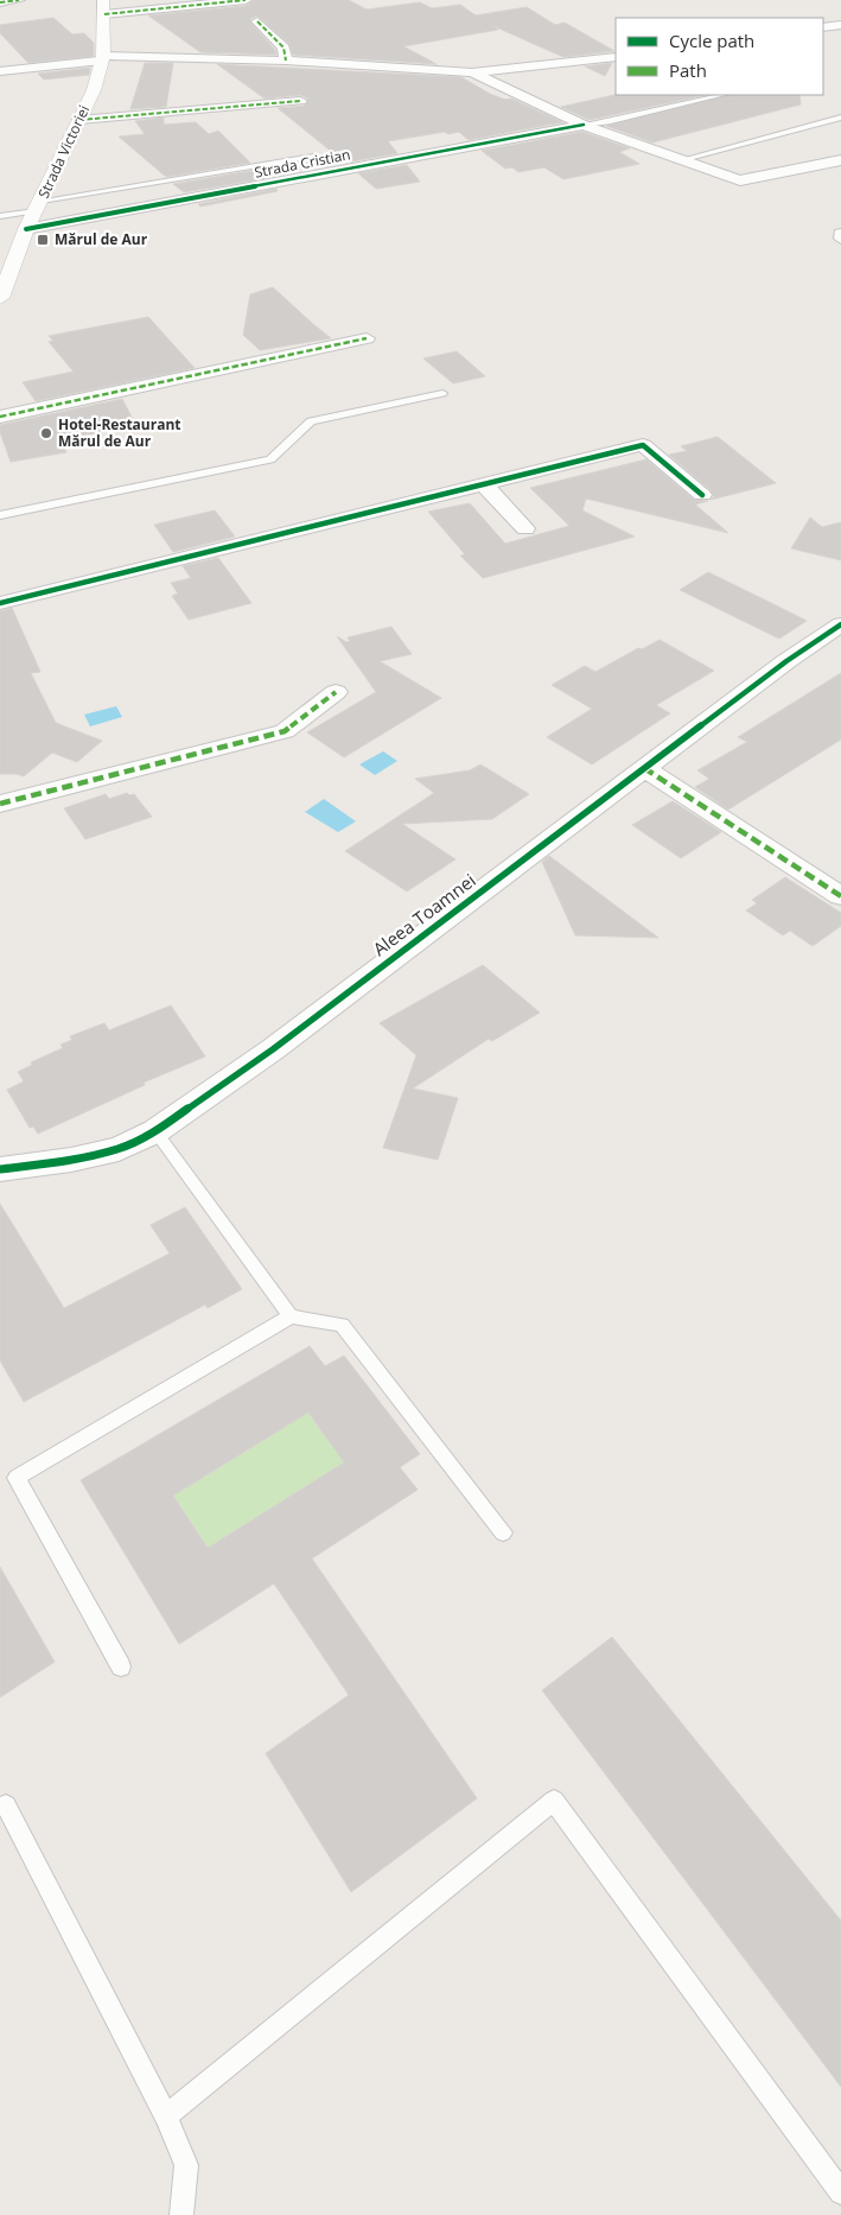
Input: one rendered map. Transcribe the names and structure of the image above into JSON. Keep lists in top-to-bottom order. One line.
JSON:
{"streets":{"street":["Strada Victoriei","Strada Cristian","Aleea Toamnei"]},"crossings":[["Strada Victoriei","Strada Cristian"]],"places":{"transit":["Mărul de Aur"],"other":["Hotel-Restaurant Mărul de Aur"]},"legend":["Cycle path","Path"]}
